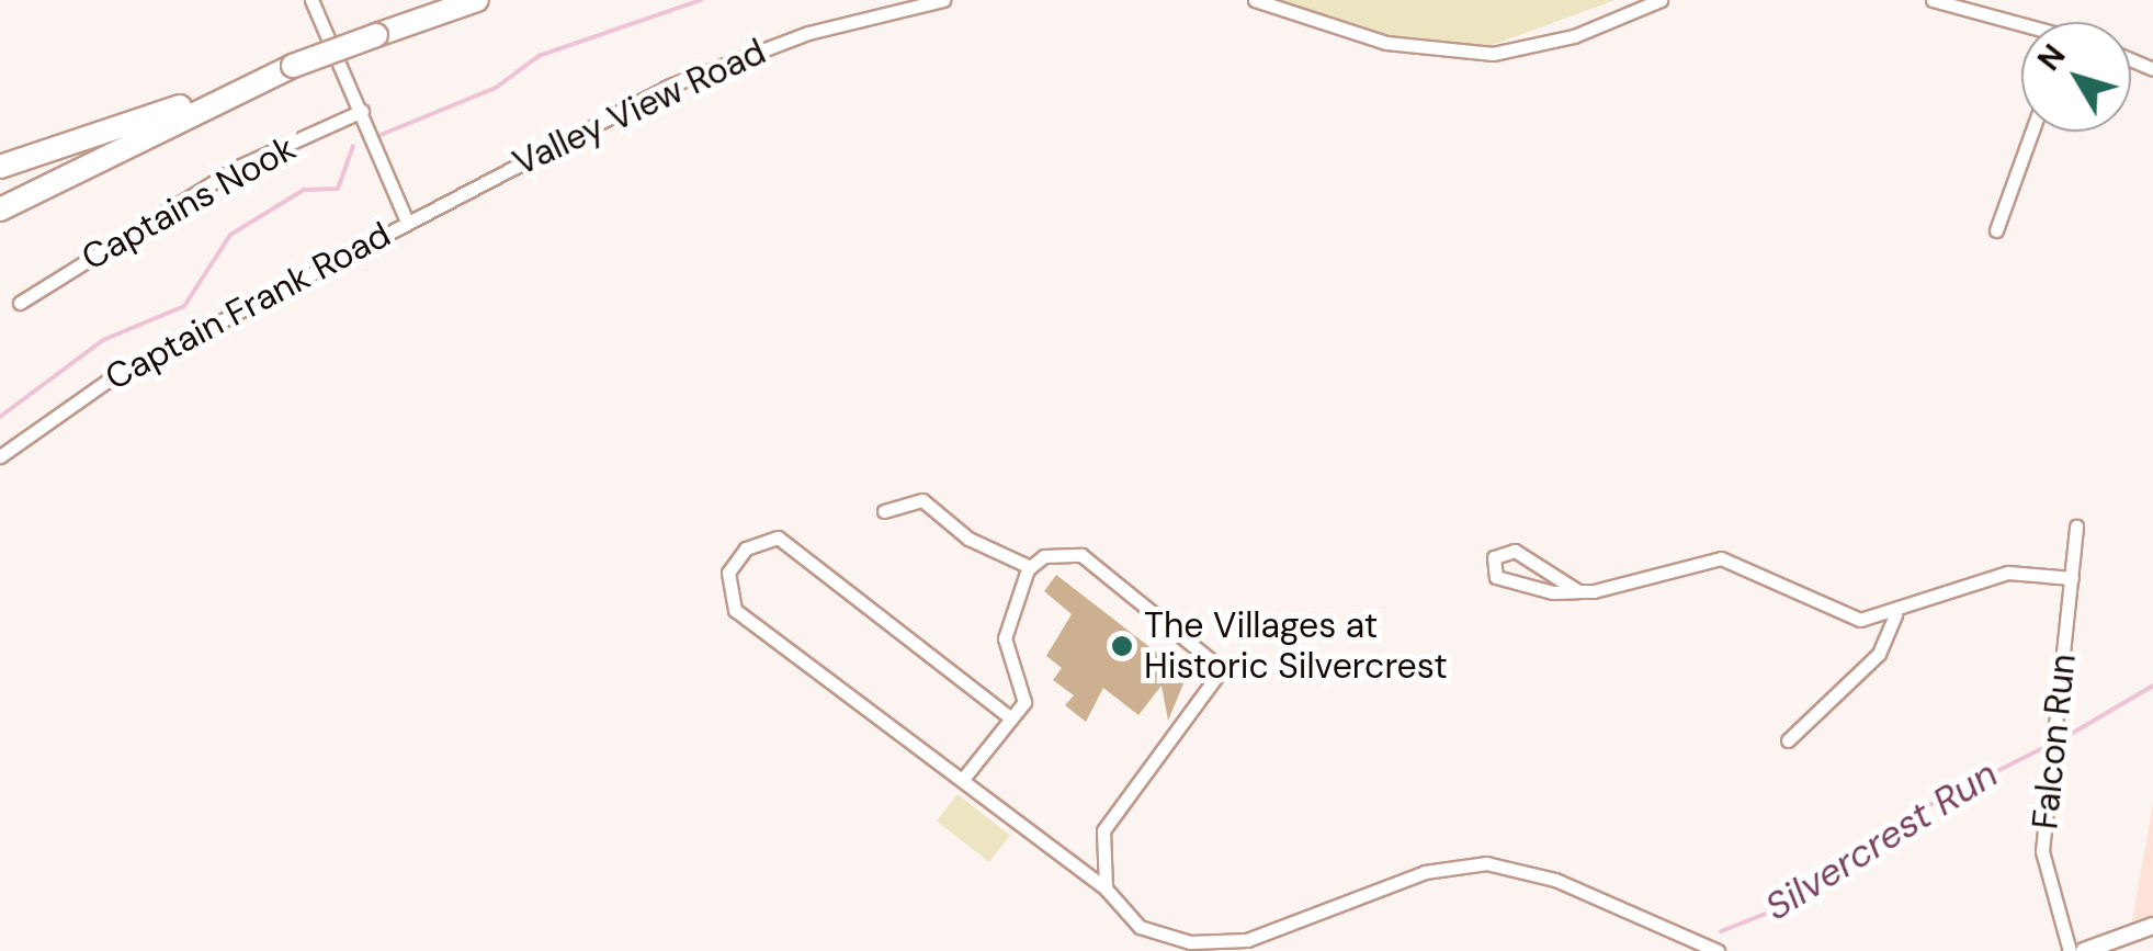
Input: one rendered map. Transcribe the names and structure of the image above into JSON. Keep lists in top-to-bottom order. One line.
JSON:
{"streets":{"street":["Valley View Road","Captains Nook","Captain Frank Road","Falcon Run"]},"crossings":[["Valley View Road","Captain Frank Road"],["Captains Nook","Captain Frank Road"]],"water":["Silvercrest Run"],"places":["The Villages at Historic Silvercrest"],"north":"top left"}
